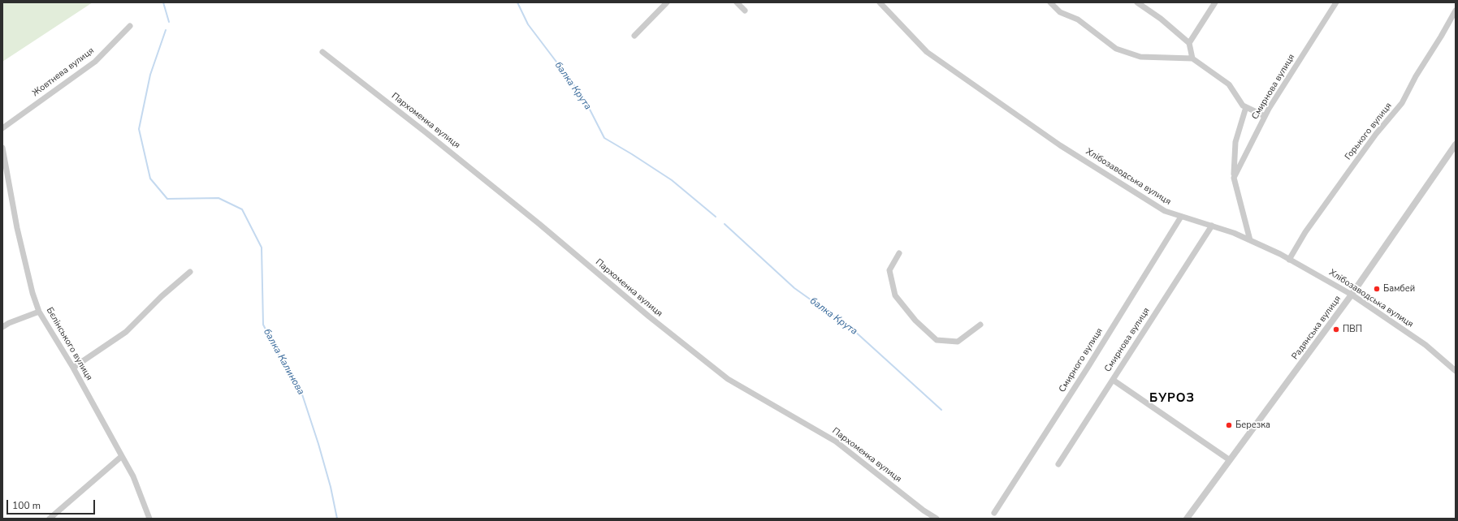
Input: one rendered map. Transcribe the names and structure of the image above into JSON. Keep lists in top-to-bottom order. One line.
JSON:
{"streets":{"street":["Жовтнева вулиця","Смирнова вулиця","Пархоменка вулиця","Горького вулиця","Хлібозаводська вулиця","Радянська вулиця","Бєлінського вулиця","Смирного вулиця"]},"crossings":[["Смирнова вулиця","Хлібозаводська вулиця"],["Горького вулиця","Хлібозаводська вулиця"],["Хлібозаводська вулиця","Радянська вулиця"],["Хлібозаводська вулиця","Смирного вулиця"]],"districts":["БУРОЗ"],"water":["балка Крута","балка Калинова"],"places":["Бамбей","ПВП","Березка"],"scale_bar":"100 m"}
